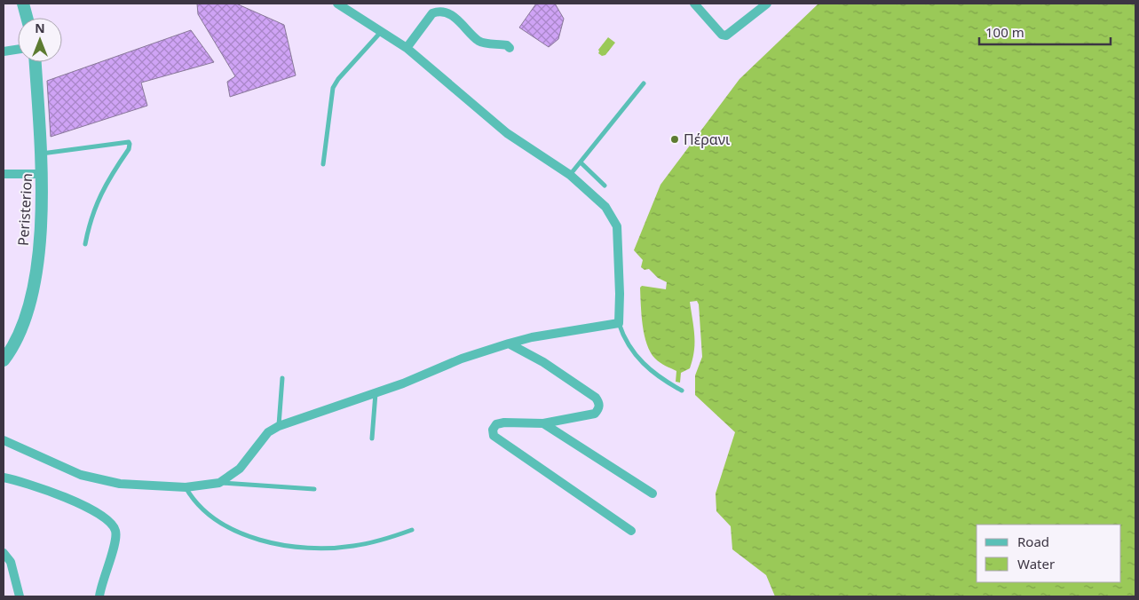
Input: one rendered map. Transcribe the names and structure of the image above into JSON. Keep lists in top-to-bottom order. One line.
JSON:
{"streets":{"street":["Peristerion"]},"places":["Πέρανι"],"legend":["Road","Water"],"scale_bar":"100 m","north":"top"}
